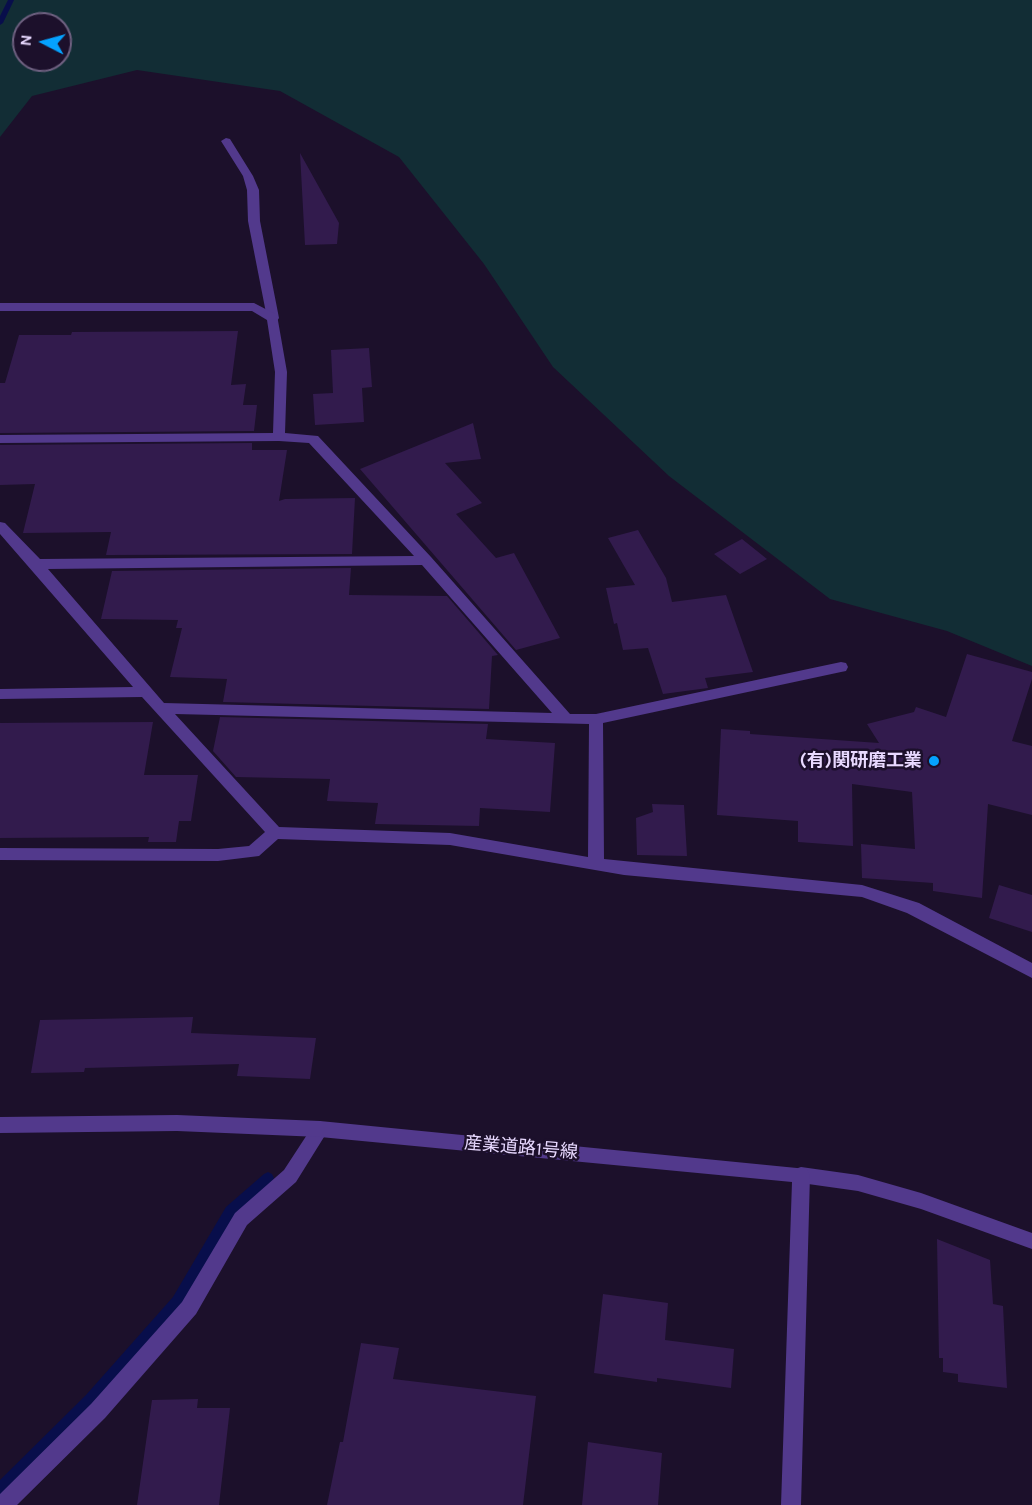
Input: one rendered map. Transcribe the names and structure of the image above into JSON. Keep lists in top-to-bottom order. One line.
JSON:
{"streets":{"street":["産業道路1号線"]},"places":["(有)関研磨工業"],"north":"left"}
